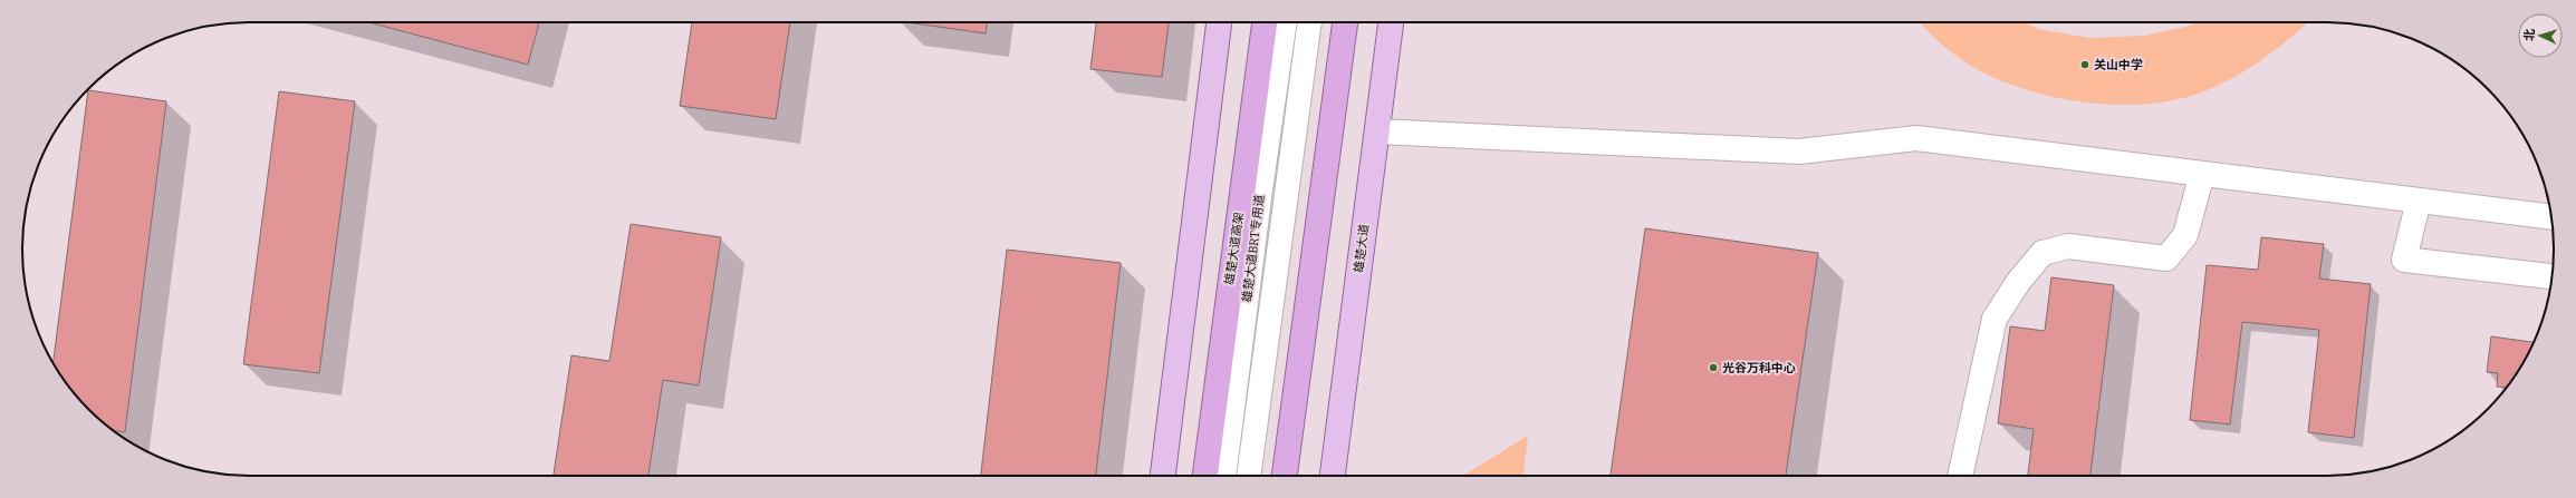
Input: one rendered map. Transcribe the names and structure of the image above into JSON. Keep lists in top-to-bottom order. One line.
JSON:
{"streets":{"highway":["雄楚大道高架"],"main road":["雄楚大道"],"lane":["雄楚大道BRT专用道"]},"places":["关山中学","光谷万科中心"],"north":"left"}
